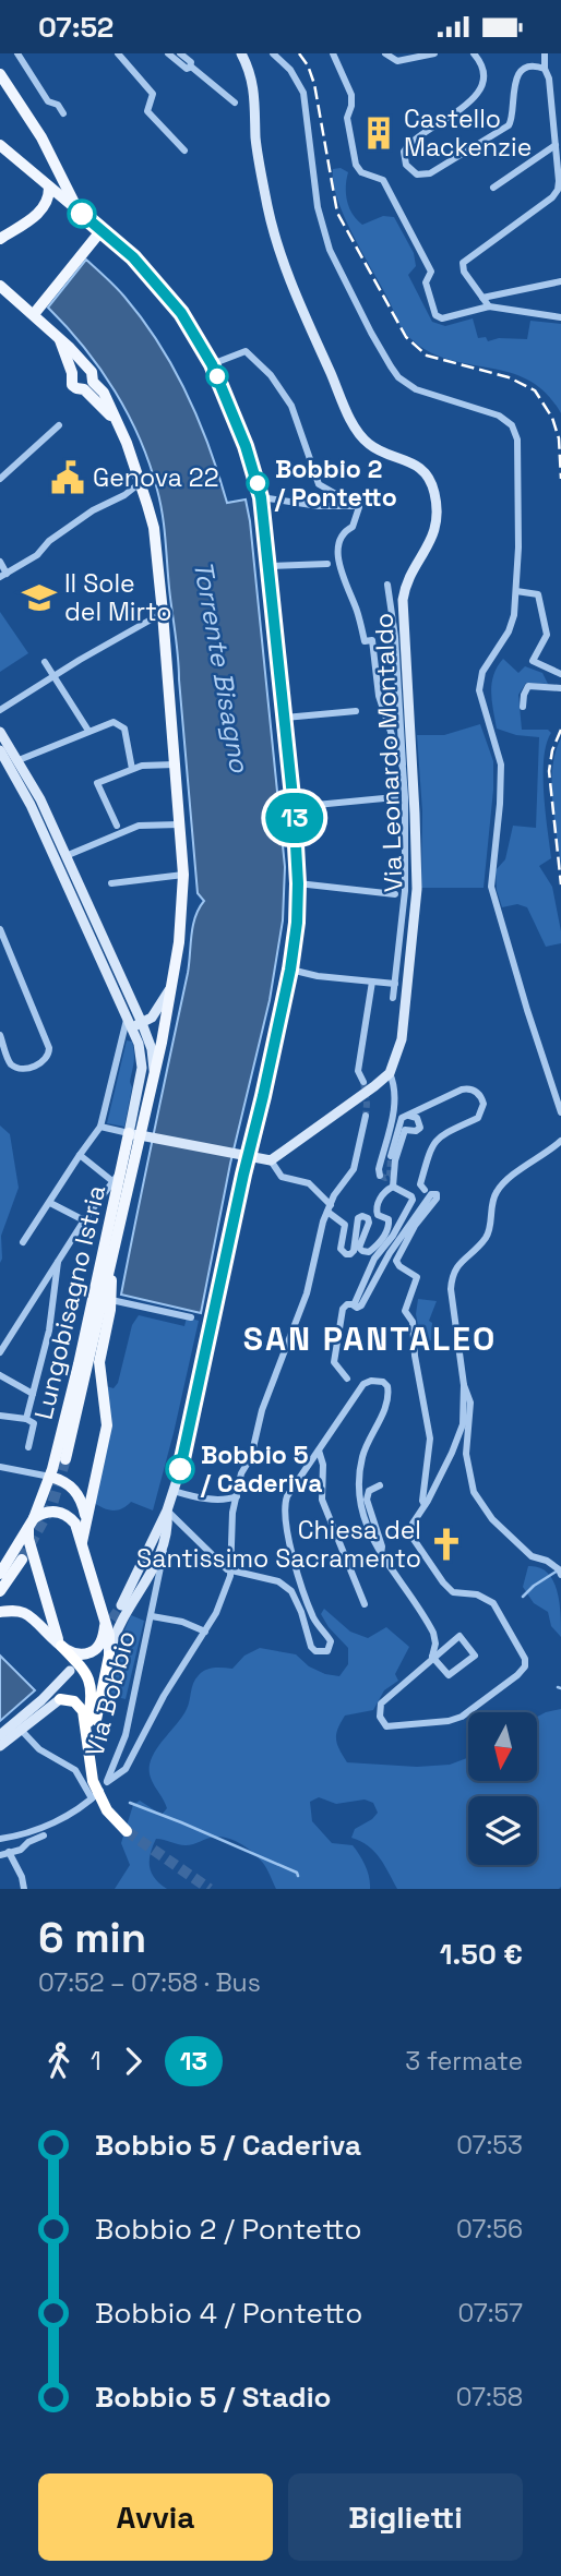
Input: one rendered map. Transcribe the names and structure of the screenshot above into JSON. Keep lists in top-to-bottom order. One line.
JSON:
{"streets":{"main road":["Via Leonardo Montaldo","Lungobisagno Istria","Via Bobbio"]},"districts":["SAN PANTALEO"],"water":["Torrente Bisagno"],"places":{"building":["Castello Mackenzie"],"public building":["Genova 22"],"other":["Bobbio 2 / Pontetto","Bobbio 5 / Caderiva"],"school or university":["Il Sole del Mirto"],"church":["Chiesa del Santissimo Sacramento"]},"lines":["bus line 13"],"north":"bottom","page":{"status":"07:52","on_map":"13","heading":["6 min","07:52 – 07:58 · Bus","1.50 €"],"legs":["1","13","3 fermate"],"list":[{"name":"Bobbio 5 / Caderiva","value":"07:53"},{"name":"Bobbio 2 / Pontetto","value":"07:56"},{"name":"Bobbio 4 / Pontetto","value":"07:57"},{"name":"Bobbio 5 / Stadio","value":"07:58"}],"buttons":["Avvia","Biglietti"]}}
